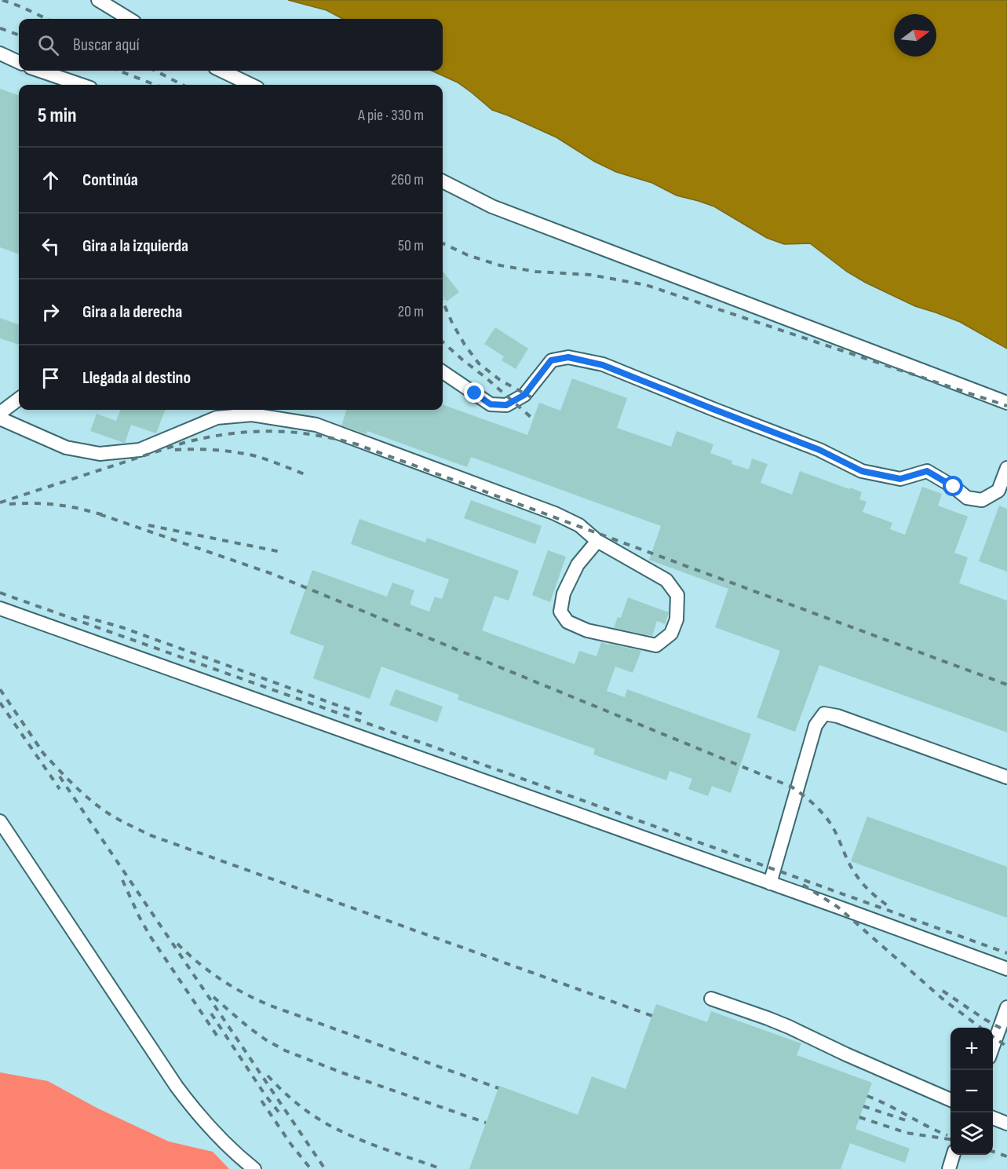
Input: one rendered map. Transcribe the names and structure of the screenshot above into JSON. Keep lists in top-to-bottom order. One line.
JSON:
{"north":"right","page":{"search":"Buscar aquí","heading":["5 min","A pie · 330 m"],"list":[["Continúa","260 m"],["Gira a la izquierda","50 m"],["Gira a la derecha","20 m"],"Llegada al destino"],"map_buttons":["+","−"]}}
